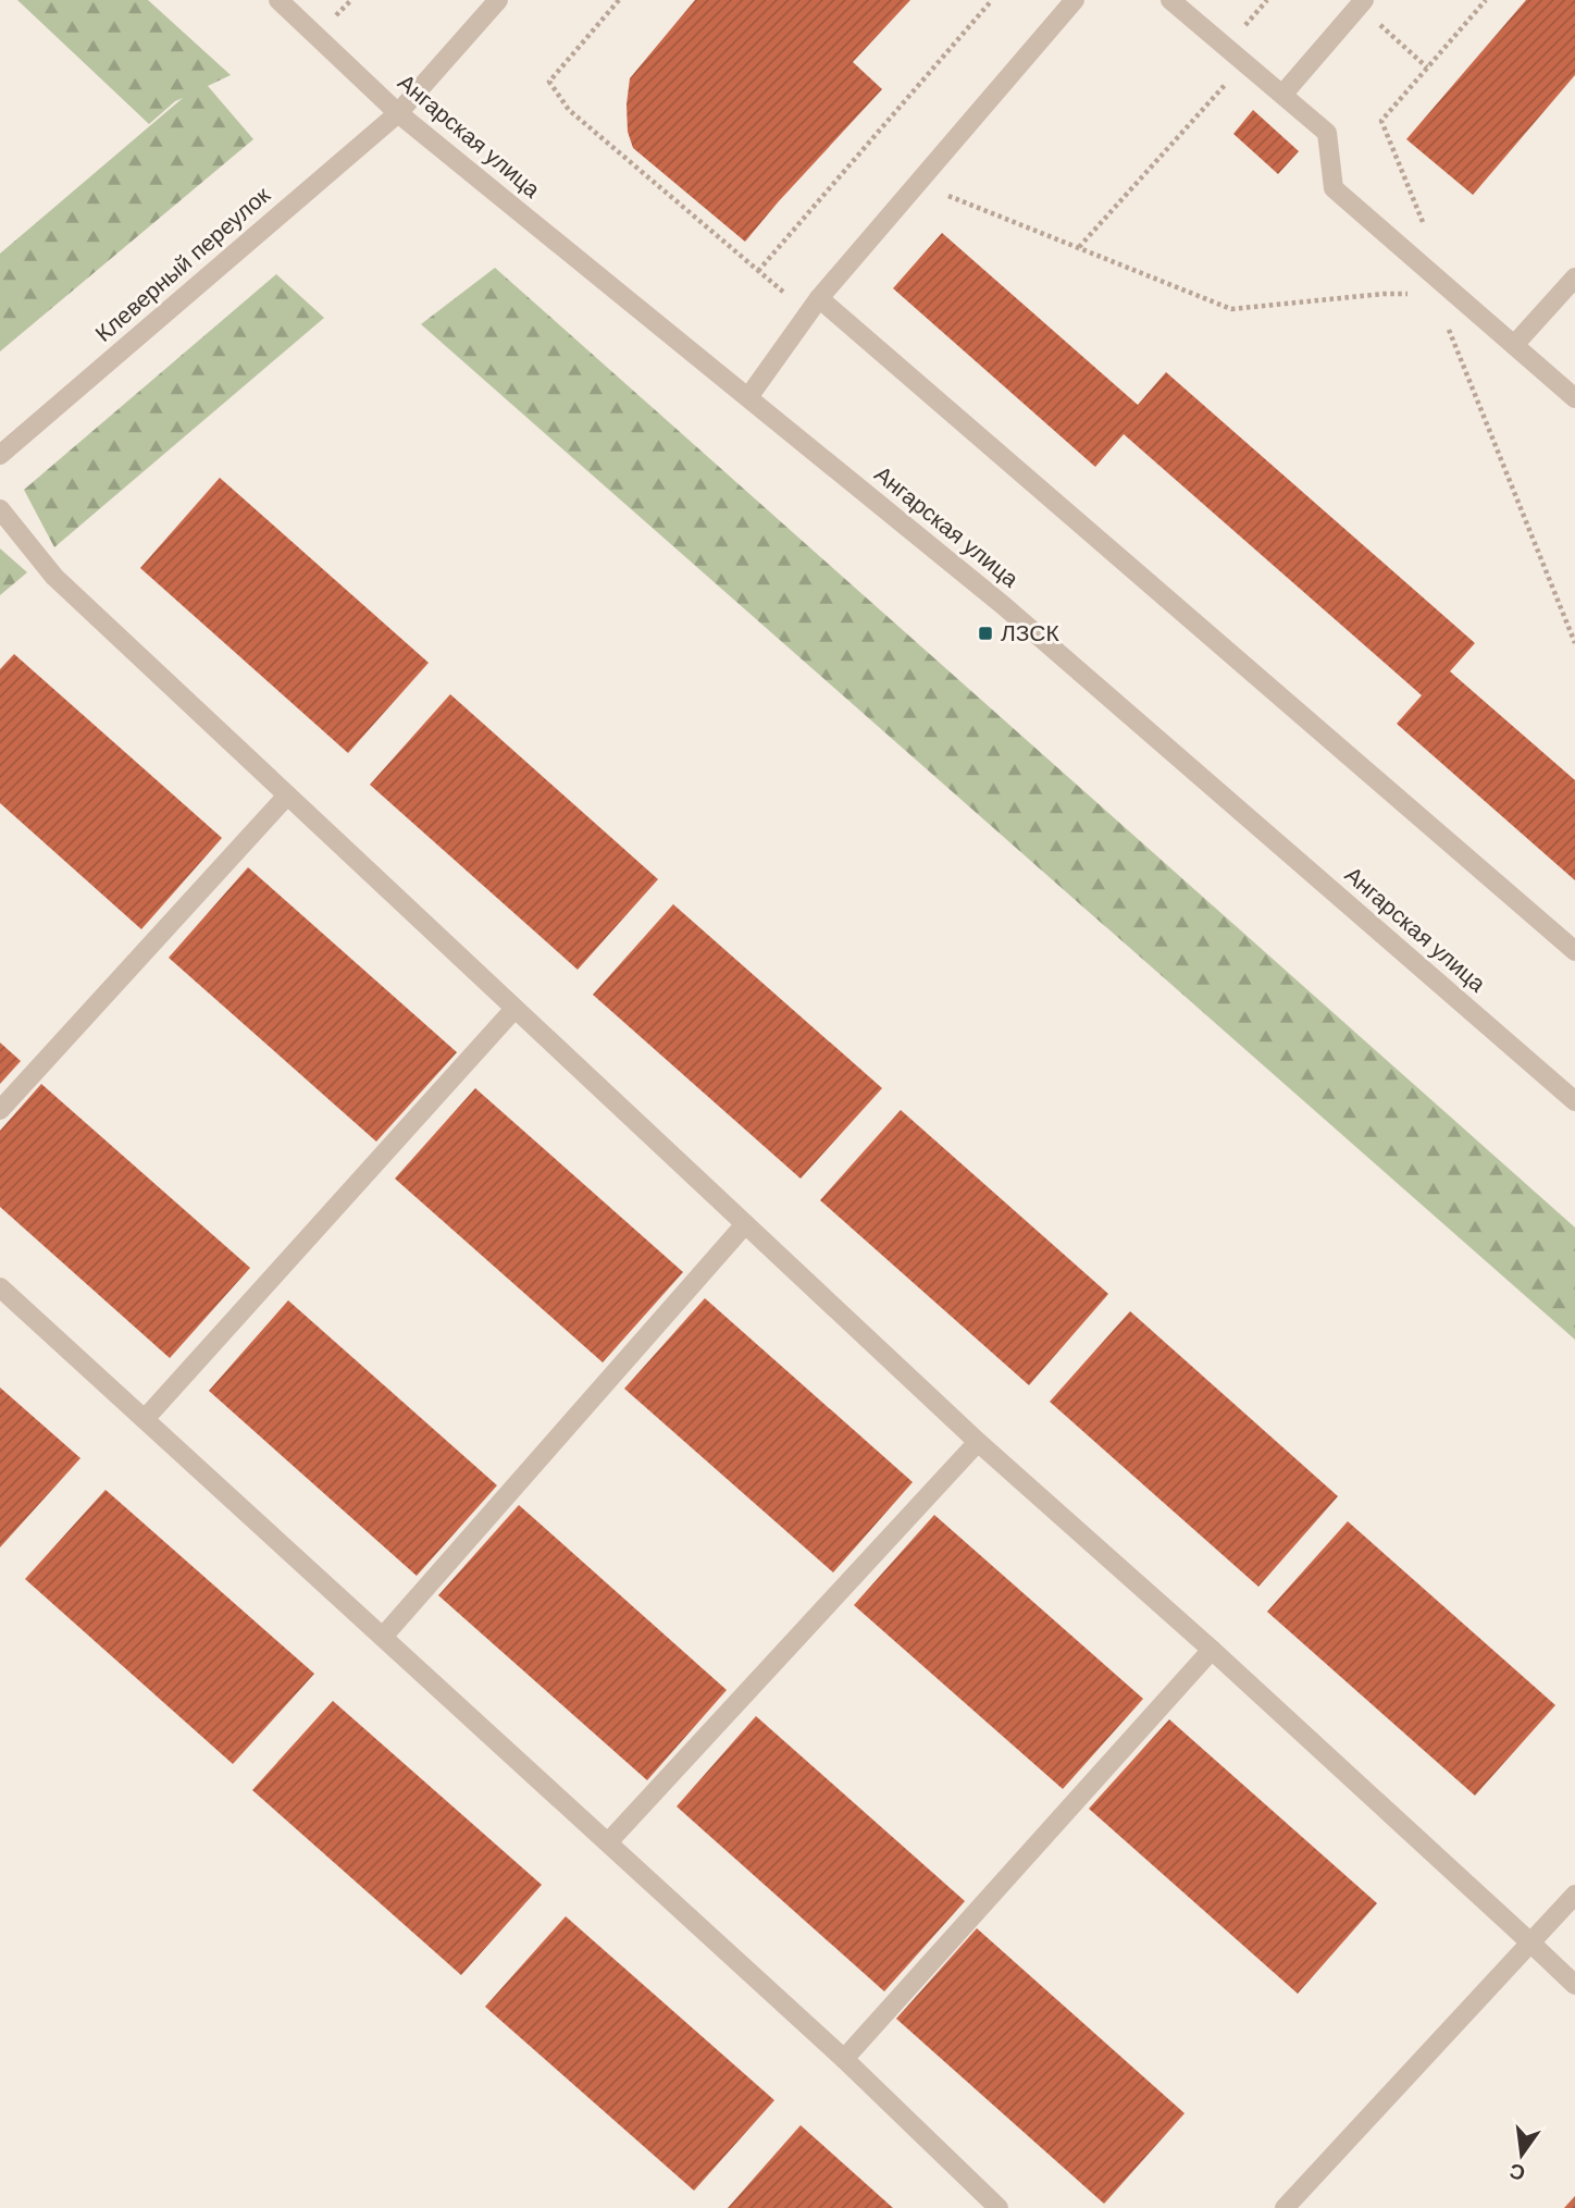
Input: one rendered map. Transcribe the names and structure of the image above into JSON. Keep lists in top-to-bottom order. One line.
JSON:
{"streets":{"street":["Ангарская улица","Клеверный переулок"]},"crossings":[["Ангарская улица","Клеверный переулок"]],"places":{"transit":["ЛЗСК"]},"north":"bottom"}
